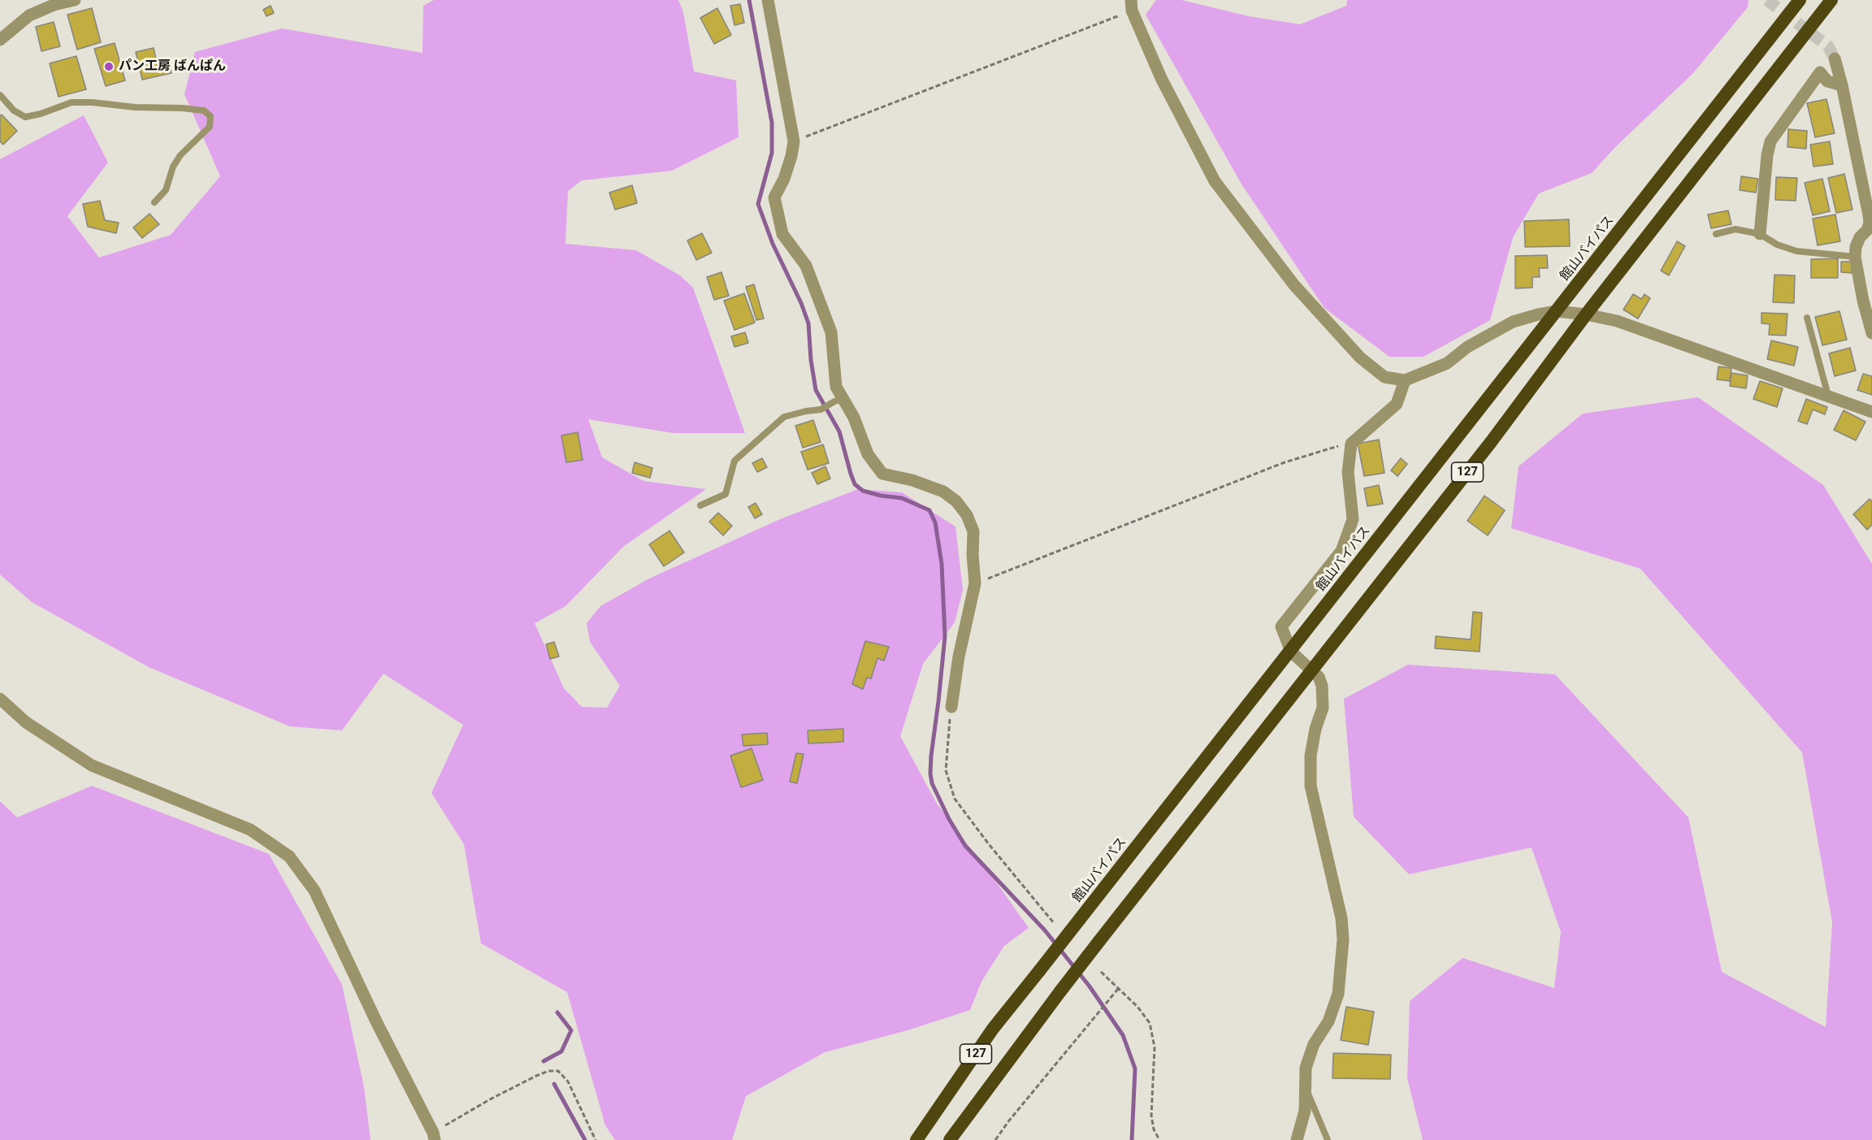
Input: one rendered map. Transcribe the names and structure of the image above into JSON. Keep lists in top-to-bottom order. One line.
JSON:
{"streets":{"highway":["館山バイパス","127"]},"places":["パン工房 ばんぱん"]}
